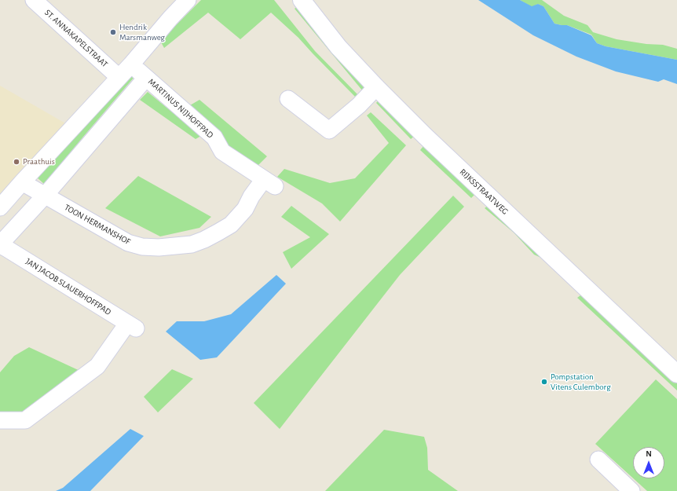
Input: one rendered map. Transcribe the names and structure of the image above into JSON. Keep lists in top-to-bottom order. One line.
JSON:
{"streets":{"street":["ST. ANNAKAPELSTRAAT","MARTINUS NIJHOFFPAD","RIJKSSTRAATWEG","TOON HERMANSHOF","JAN JACOB SLAUERHOFFPAD"]},"crossings":[["MARTINUS NIJHOFFPAD","TOON HERMANSHOF"]],"places":["Hendrik Marsmanweg","Praathuis","Pompstation Vitens Culemborg"],"north":"top"}
